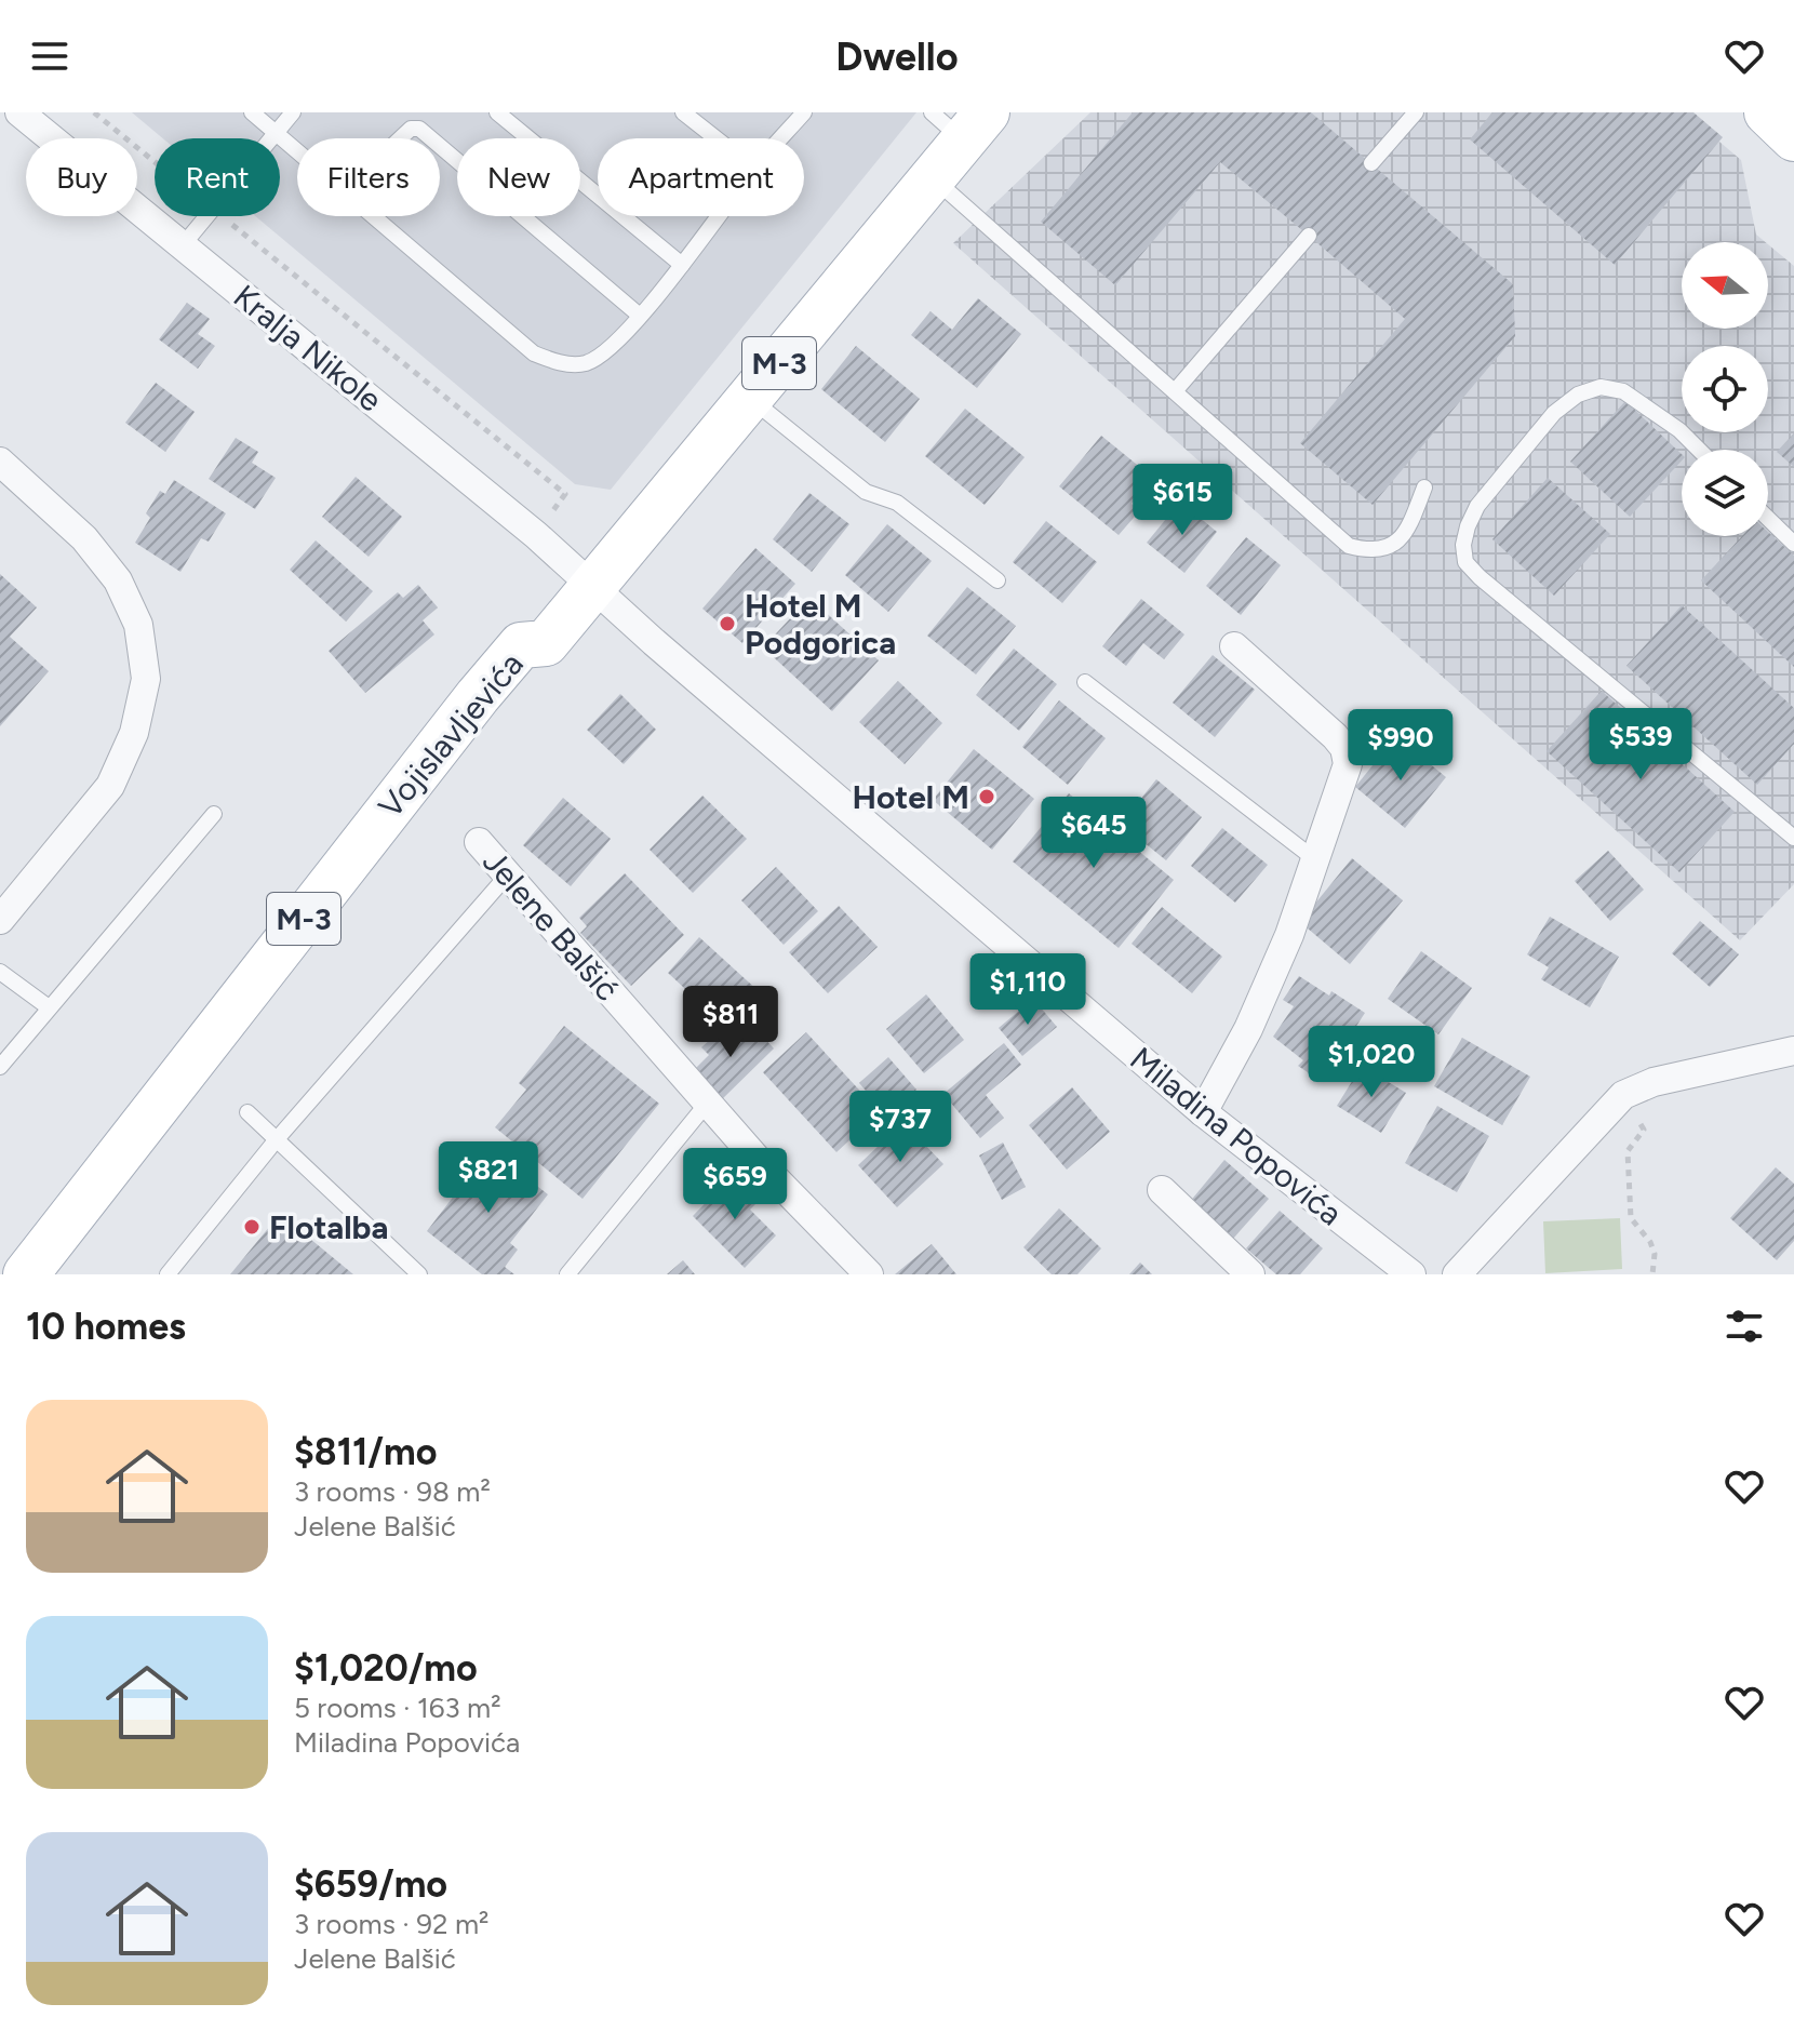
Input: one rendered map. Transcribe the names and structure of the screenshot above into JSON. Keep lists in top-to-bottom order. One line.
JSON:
{"streets":{"main road":["M-3","Vojislavljevića"],"street":["Kralja Nikole","Jelene Balšić","Miladina Popovića"]},"crossings":[["Kralja Nikole","Vojislavljevića"],["Kralja Nikole","Miladina Popovića"],["Vojislavljevića","Miladina Popovića"]],"places":["Hotel M Podgorica","Hotel M","Flotalba"],"north":"left","page":{"header":"Dwello","chip":["Buy","Rent","Filters","New","Apartment"],"price":["$615","$539","$990","$645","$1,110","$811","$1,020","$737","$821","$659"],"heading":"10 homes","list":[{"name":"$811/mo","note":"3 rooms · 98 m² · Jelene Balšić"},{"name":"$1,020/mo","note":"5 rooms · 163 m² · Miladina Popovića"},{"name":"$659/mo","note":"3 rooms · 92 m² · Jelene Balšić"}]}}
